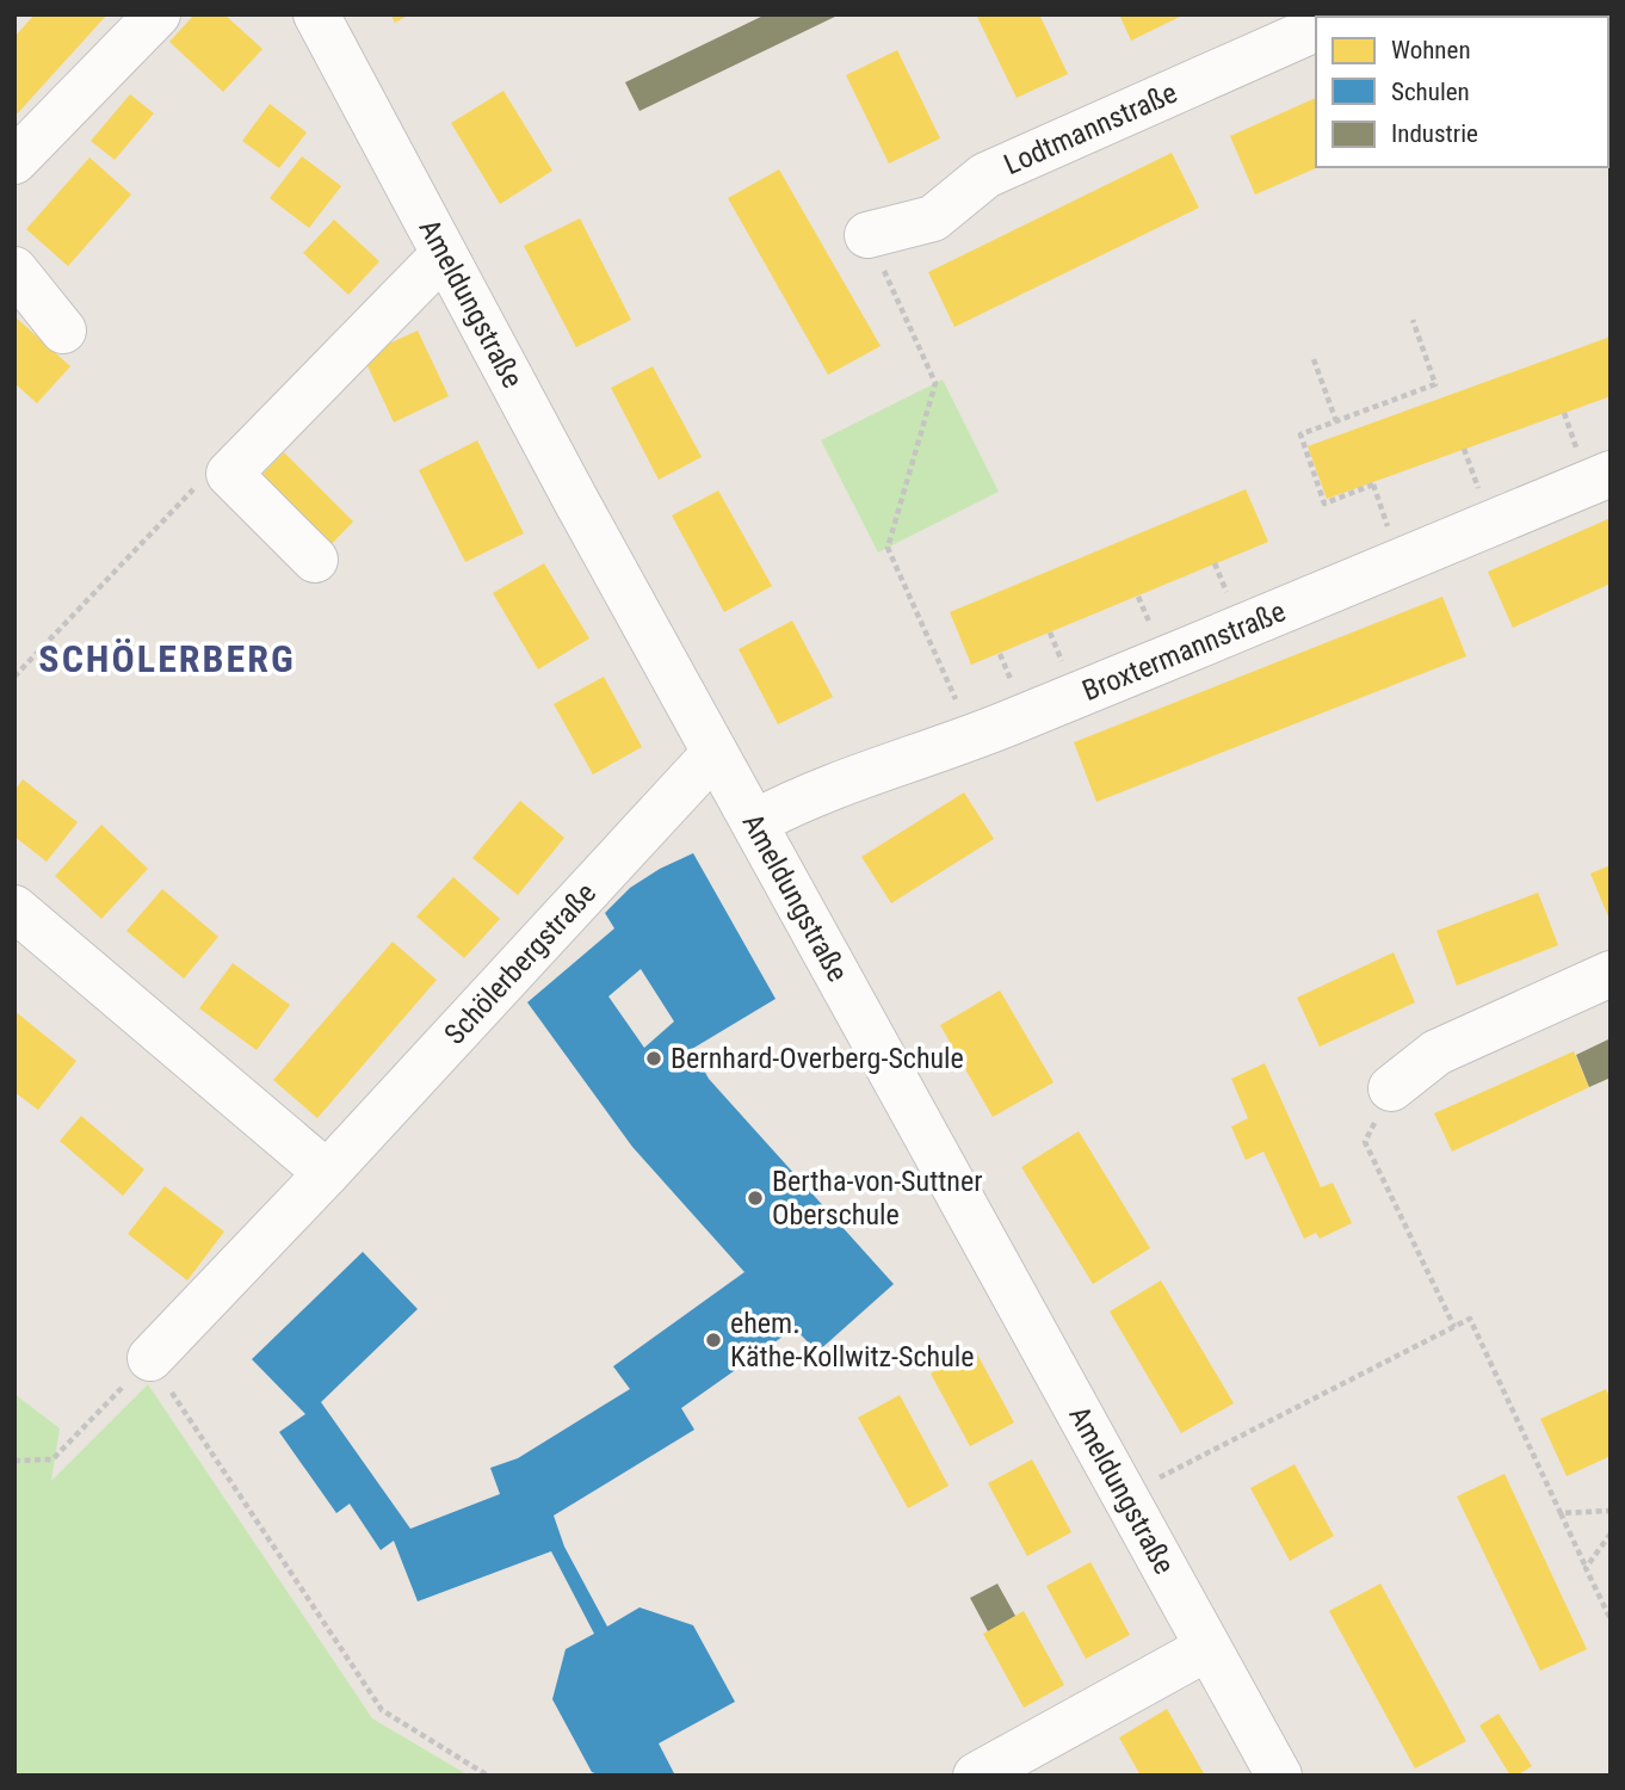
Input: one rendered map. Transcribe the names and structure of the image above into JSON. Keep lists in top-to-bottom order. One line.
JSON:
{"streets":{"street":["Lodtmannstraße","Ameldungstraße","Broxtermannstraße","Schölerbergstraße"]},"crossings":[["Ameldungstraße","Broxtermannstraße"],["Ameldungstraße","Schölerbergstraße"]],"districts":["SCHÖLERBERG"],"places":["Bernhard-Overberg-Schule","Bertha-von-Suttner Oberschule","ehem. Käthe-Kollwitz-Schule"],"legend":["Wohnen","Schulen","Industrie"]}
